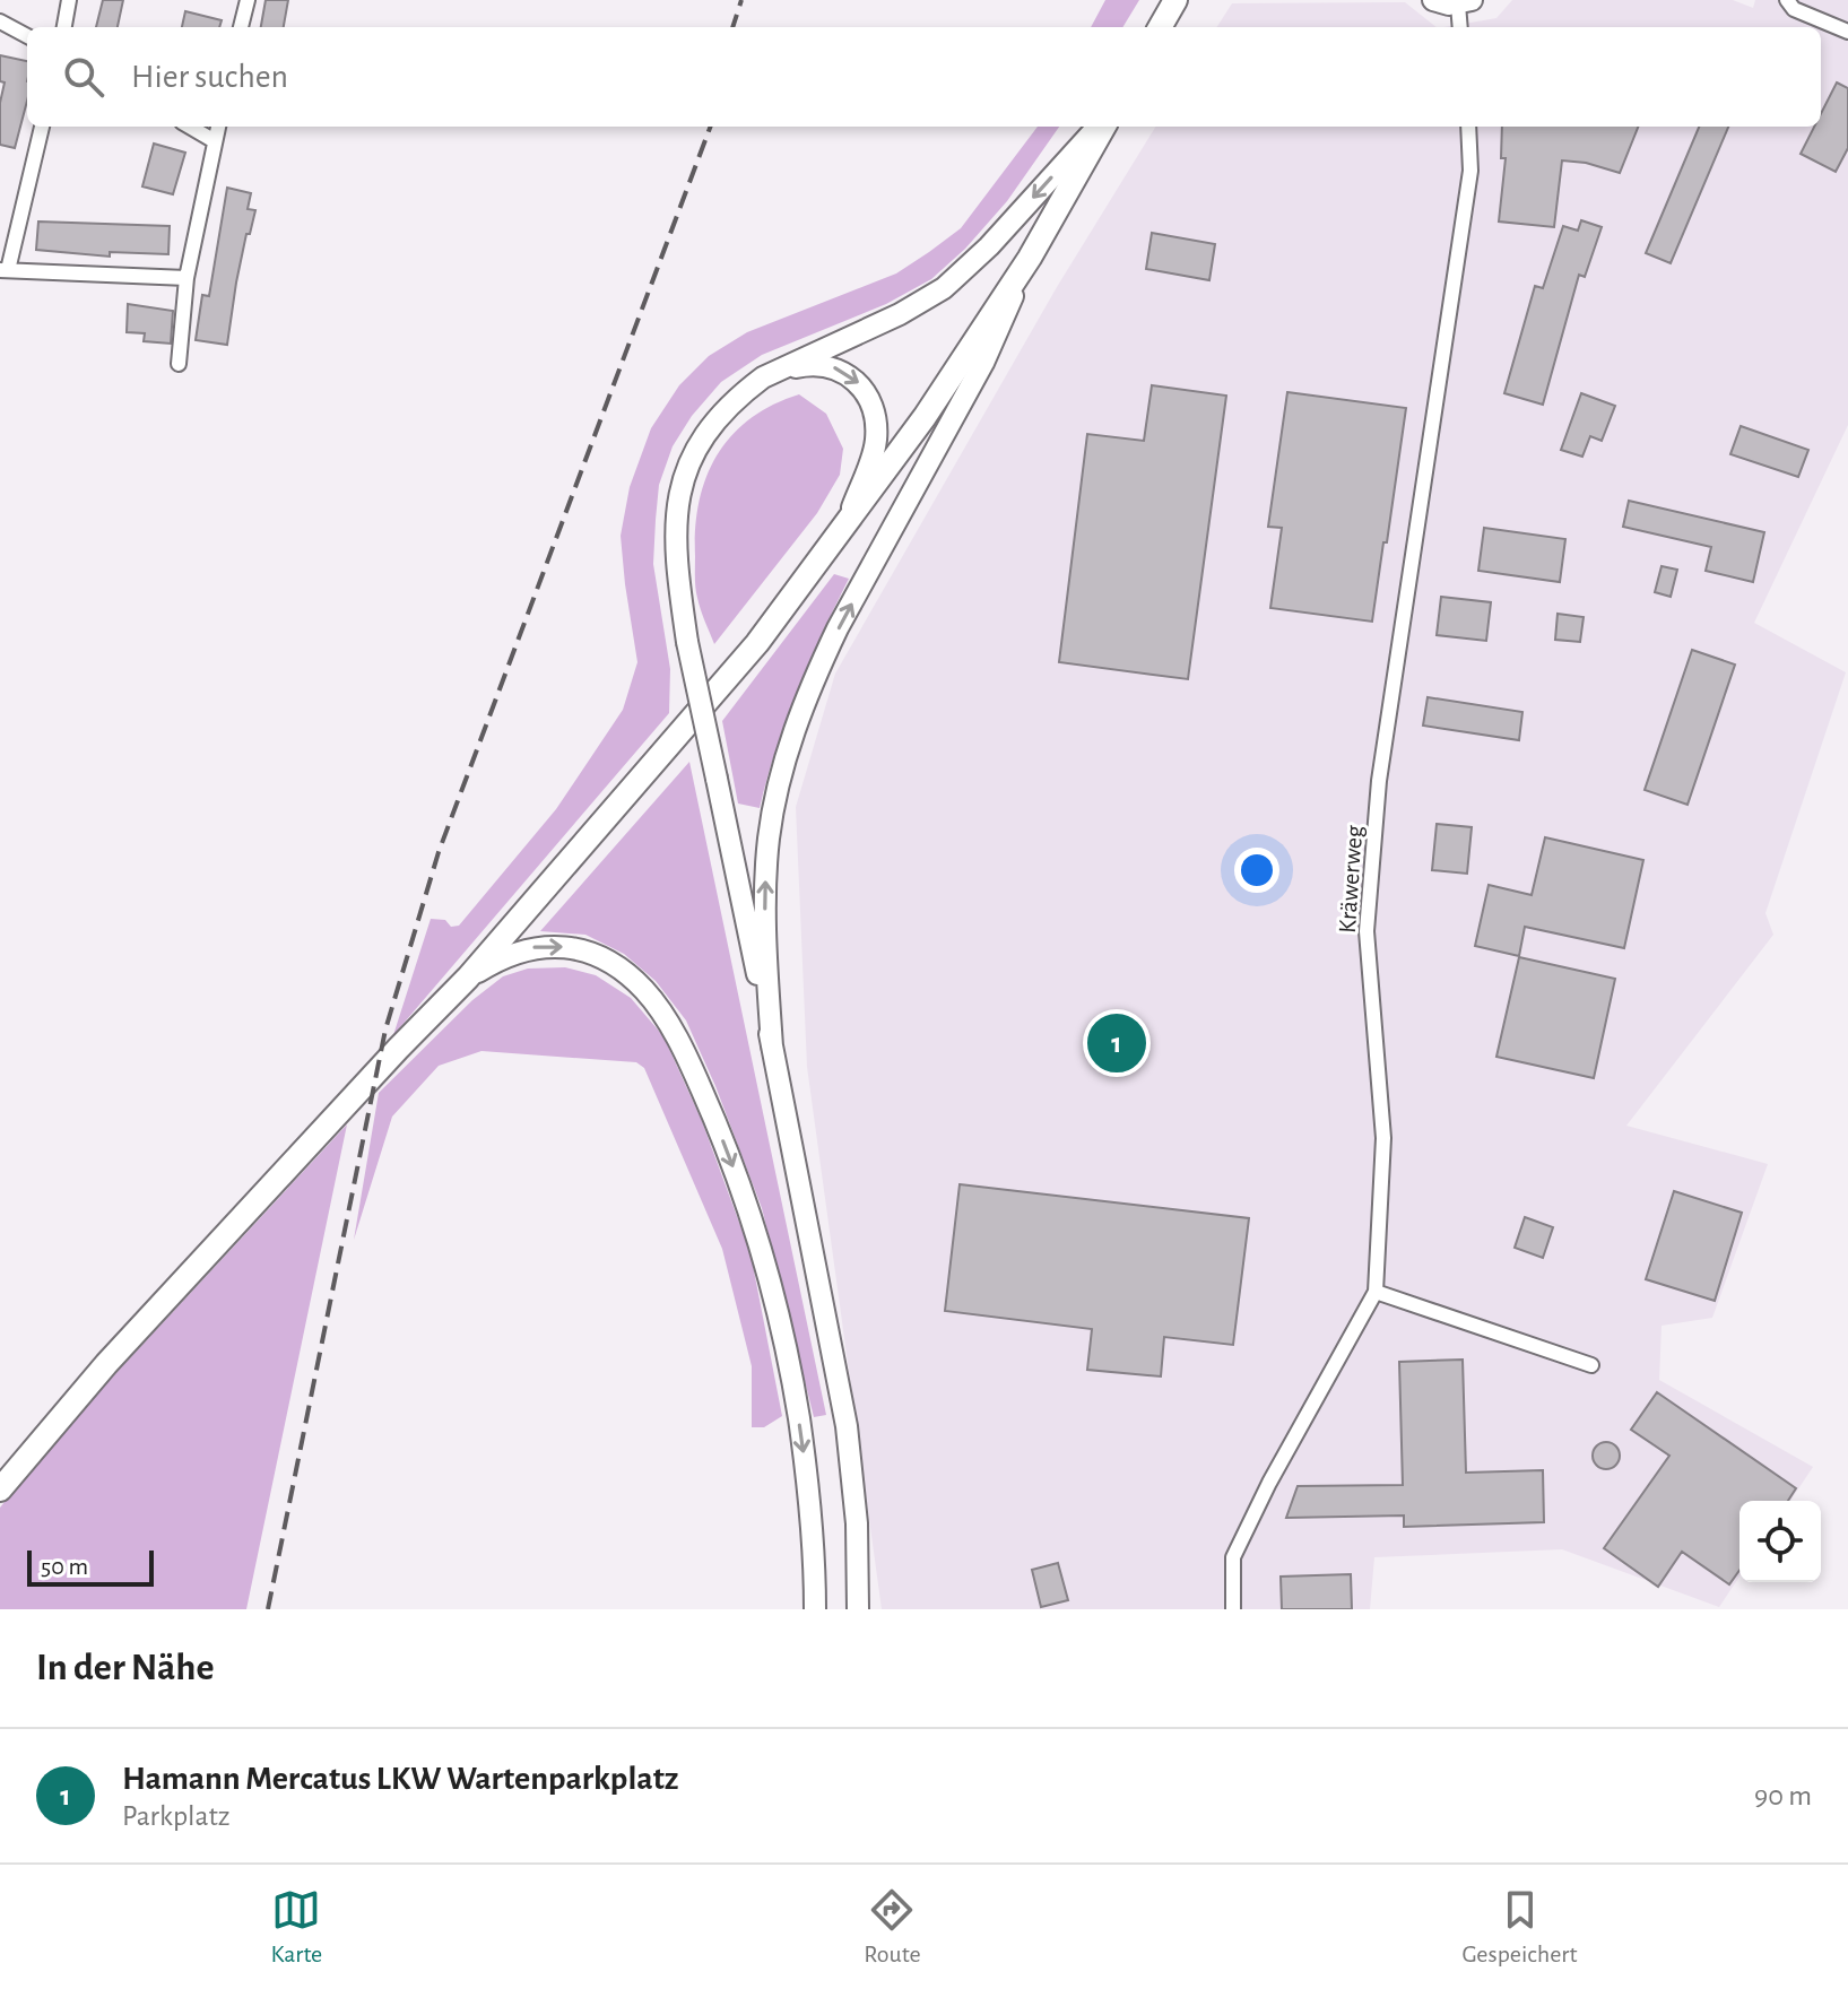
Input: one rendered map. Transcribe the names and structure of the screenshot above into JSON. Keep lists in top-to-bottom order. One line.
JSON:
{"streets":{"street":["Kräwerweg"]},"scale_bar":"50 m","page":{"search":"Hier suchen","pins":"1","scale":"50 m","heading":"In der Nähe","list":[{"mark":"1","name":"Hamann Mercatus LKW Wartenparkplatz","note":"Parkplatz","value":"90 m"}],"nav":["Karte","Route","Gespeichert"]}}
